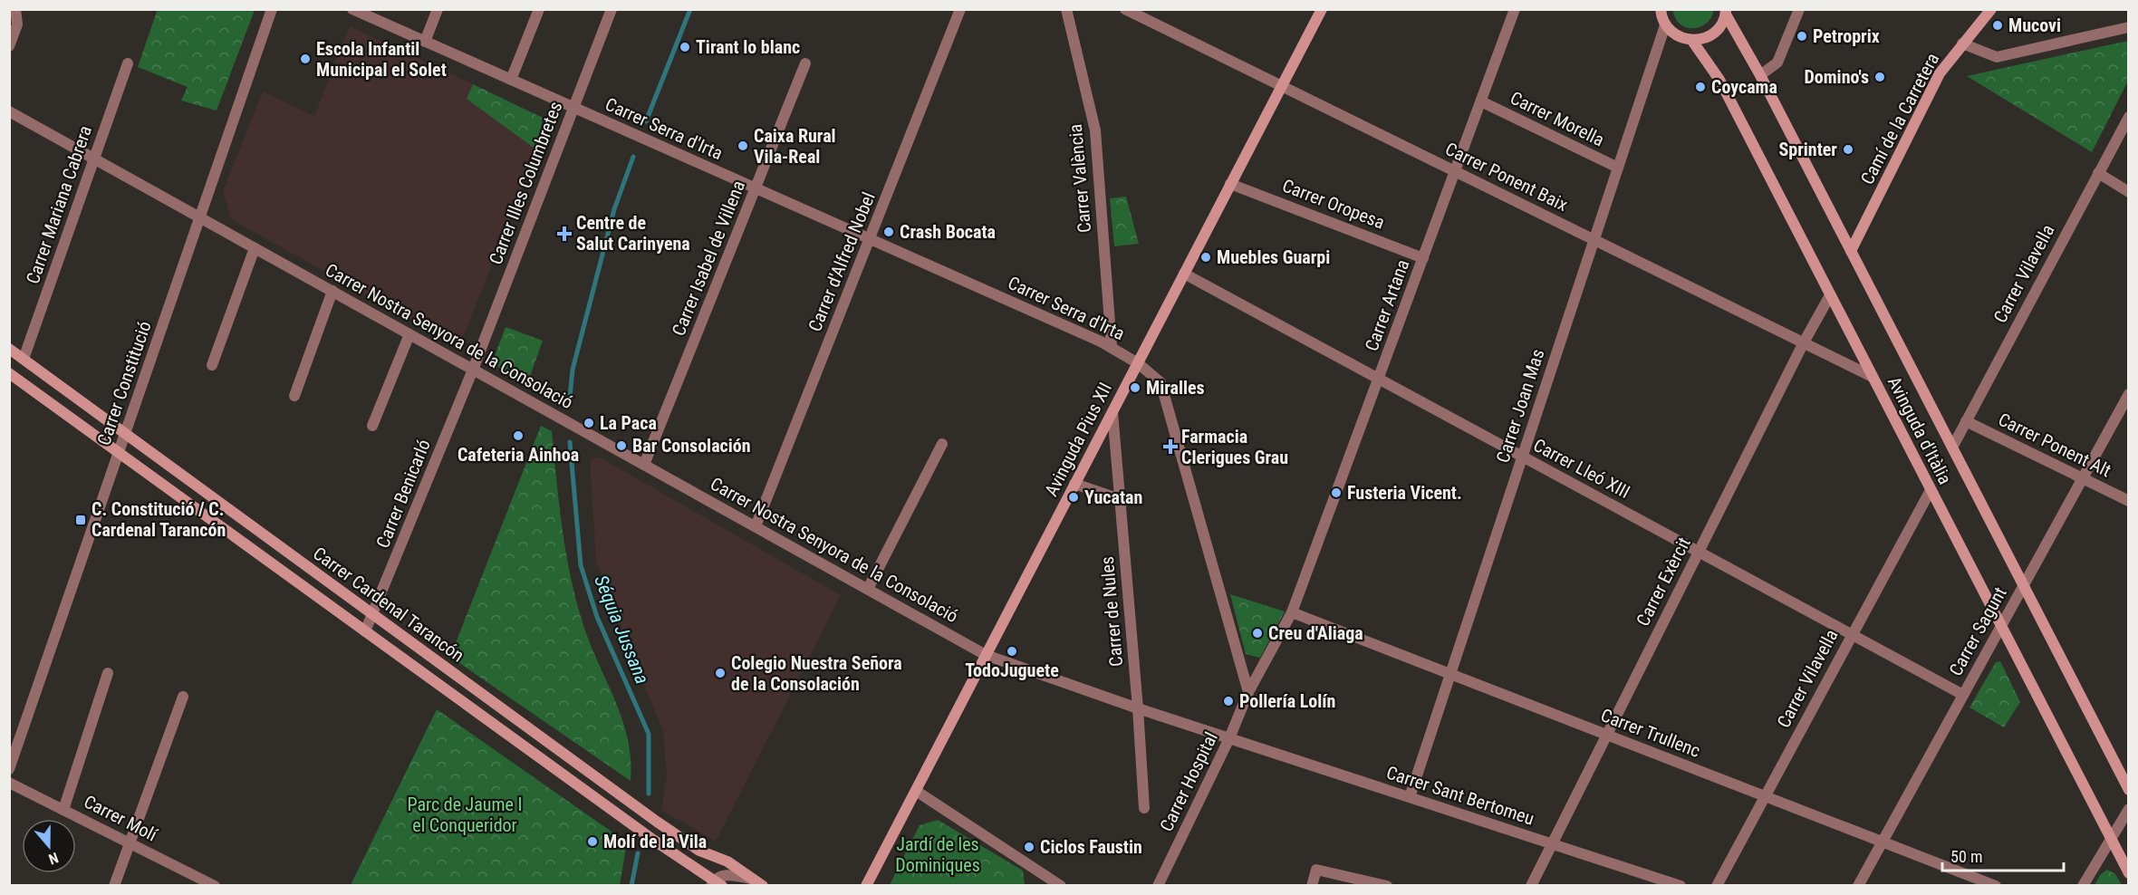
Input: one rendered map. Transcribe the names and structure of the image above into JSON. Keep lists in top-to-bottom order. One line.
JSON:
{"streets":{"main road":["Camí de la Carretera","Avinguda d'Itàlia","Avinguda Pius XII","Carrer Cardenal Tarancón"],"street":["Carrer Morella","Carrer Serra d'Irta","Carrer Ponent Baix","Carrer València","Carrer Illes Columbretes","Carrer Oropesa","Carrer Mariana Cabrera","Carrer Isabel de Villena","Carrer d'Alfred Nobel","Carrer Vilavella","Carrer Artana","Carrer Nostra Senyora de la Consolació","Carrer Constitució","Carrer Joan Mas","Carrer Ponent Alt","Carrer Lleó XIII","Carrer Benicarló","Carrer Exèrcit","Carrer de Nules","Carrer Sagunt","Carrer Trullenc","Carrer Hospital","Carrer Sant Bertomeu","Carrer Molí"]},"crossings":[["Carrer Morella","Carrer Artana"],["Carrer Morella","Carrer Joan Mas"],["Camí de la Carretera","Avinguda d'Itàlia"],["Carrer Serra d'Irta","Carrer València"],["Carrer Serra d'Irta","Carrer Illes Columbretes"],["Carrer Serra d'Irta","Carrer Isabel de Villena"],["Carrer Serra d'Irta","Carrer d'Alfred Nobel"],["Carrer Serra d'Irta","Avinguda Pius XII"],["Carrer Ponent Baix","Carrer Artana"],["Carrer Ponent Baix","Carrer Joan Mas"],["Carrer Ponent Baix","Avinguda d'Itàlia"],["Carrer Ponent Baix","Avinguda Pius XII"],["Carrer Ponent Baix","Carrer Exèrcit"],["Carrer Illes Columbretes","Carrer Nostra Senyora de la Consolació"],["Carrer Illes Columbretes","Carrer Benicarló"],["Carrer Oropesa","Carrer Artana"],["Carrer Oropesa","Avinguda Pius XII"],["Carrer Mariana Cabrera","Carrer Nostra Senyora de la Consolació"],["Carrer Mariana Cabrera","Carrer Cardenal Tarancón"],["Carrer Isabel de Villena","Carrer Nostra Senyora de la Consolació"],["Carrer d'Alfred Nobel","Carrer Nostra Senyora de la Consolació"],["Carrer Vilavella","Avinguda d'Itàlia"],["Carrer Vilavella","Carrer Ponent Alt"],["Carrer Vilavella","Carrer Lleó XIII"],["Carrer Vilavella","Carrer Trullenc"],["Carrer Artana","Carrer Lleó XIII"],["Carrer Artana","Carrer Trullenc"],["Carrer Artana","Carrer Hospital"],["Carrer Nostra Senyora de la Consolació","Carrer Constitució"],["Carrer Nostra Senyora de la Consolació","Avinguda Pius XII"],["Carrer Nostra Senyora de la Consolació","Carrer Benicarló"],["Carrer Nostra Senyora de la Consolació","Carrer de Nules"],["Carrer Nostra Senyora de la Consolació","Carrer Sant Bertomeu"],["Carrer Constitució","Carrer Cardenal Tarancón"],["Carrer Joan Mas","Carrer Lleó XIII"],["Carrer Joan Mas","Carrer Trullenc"],["Carrer Joan Mas","Carrer Sant Bertomeu"],["Avinguda d'Itàlia","Carrer Exèrcit"],["Avinguda d'Itàlia","Carrer Sagunt"],["Avinguda Pius XII","Carrer Lleó XIII"],["Avinguda Pius XII","Carrer de Nules"],["Carrer Ponent Alt","Carrer Sagunt"],["Carrer Lleó XIII","Carrer Exèrcit"],["Carrer Lleó XIII","Carrer Sagunt"],["Carrer Benicarló","Carrer Cardenal Tarancón"],["Carrer Exèrcit","Carrer Trullenc"],["Carrer Exèrcit","Carrer Sant Bertomeu"],["Carrer de Nules","Carrer Sant Bertomeu"],["Carrer Sagunt","Carrer Trullenc"],["Carrer Hospital","Carrer Sant Bertomeu"]],"water":["Séquia Jussana"],"parks":["Parc de Jaume I el Conqueridor","Jardí de les Dominiques"],"places":{"other":["Mucovi","Petroprix","Tirant lo blanc","Escola Infantil Municipal el Solet","Domino's","Coycama","Caixa Rural Vila-Real","Sprinter","Crash Bocata","Muebles Guarpi","Miralles","La Paca","Cafeteria Ainhoa","Bar Consolación","Fusteria Vicent.","Yucatan","Creu d'Aliaga","TodoJuguete","Colegio Nuestra Señora de la Consolación","Pollería Lolín","Molí de la Vila","Ciclos Faustin"],"health":["Centre de Salut Carinyena","Farmacia Clerigues Grau"],"transit":["C. Constitució / C. Cardenal Tarancón"]},"scale_bar":"50 m","north":"bottom"}
